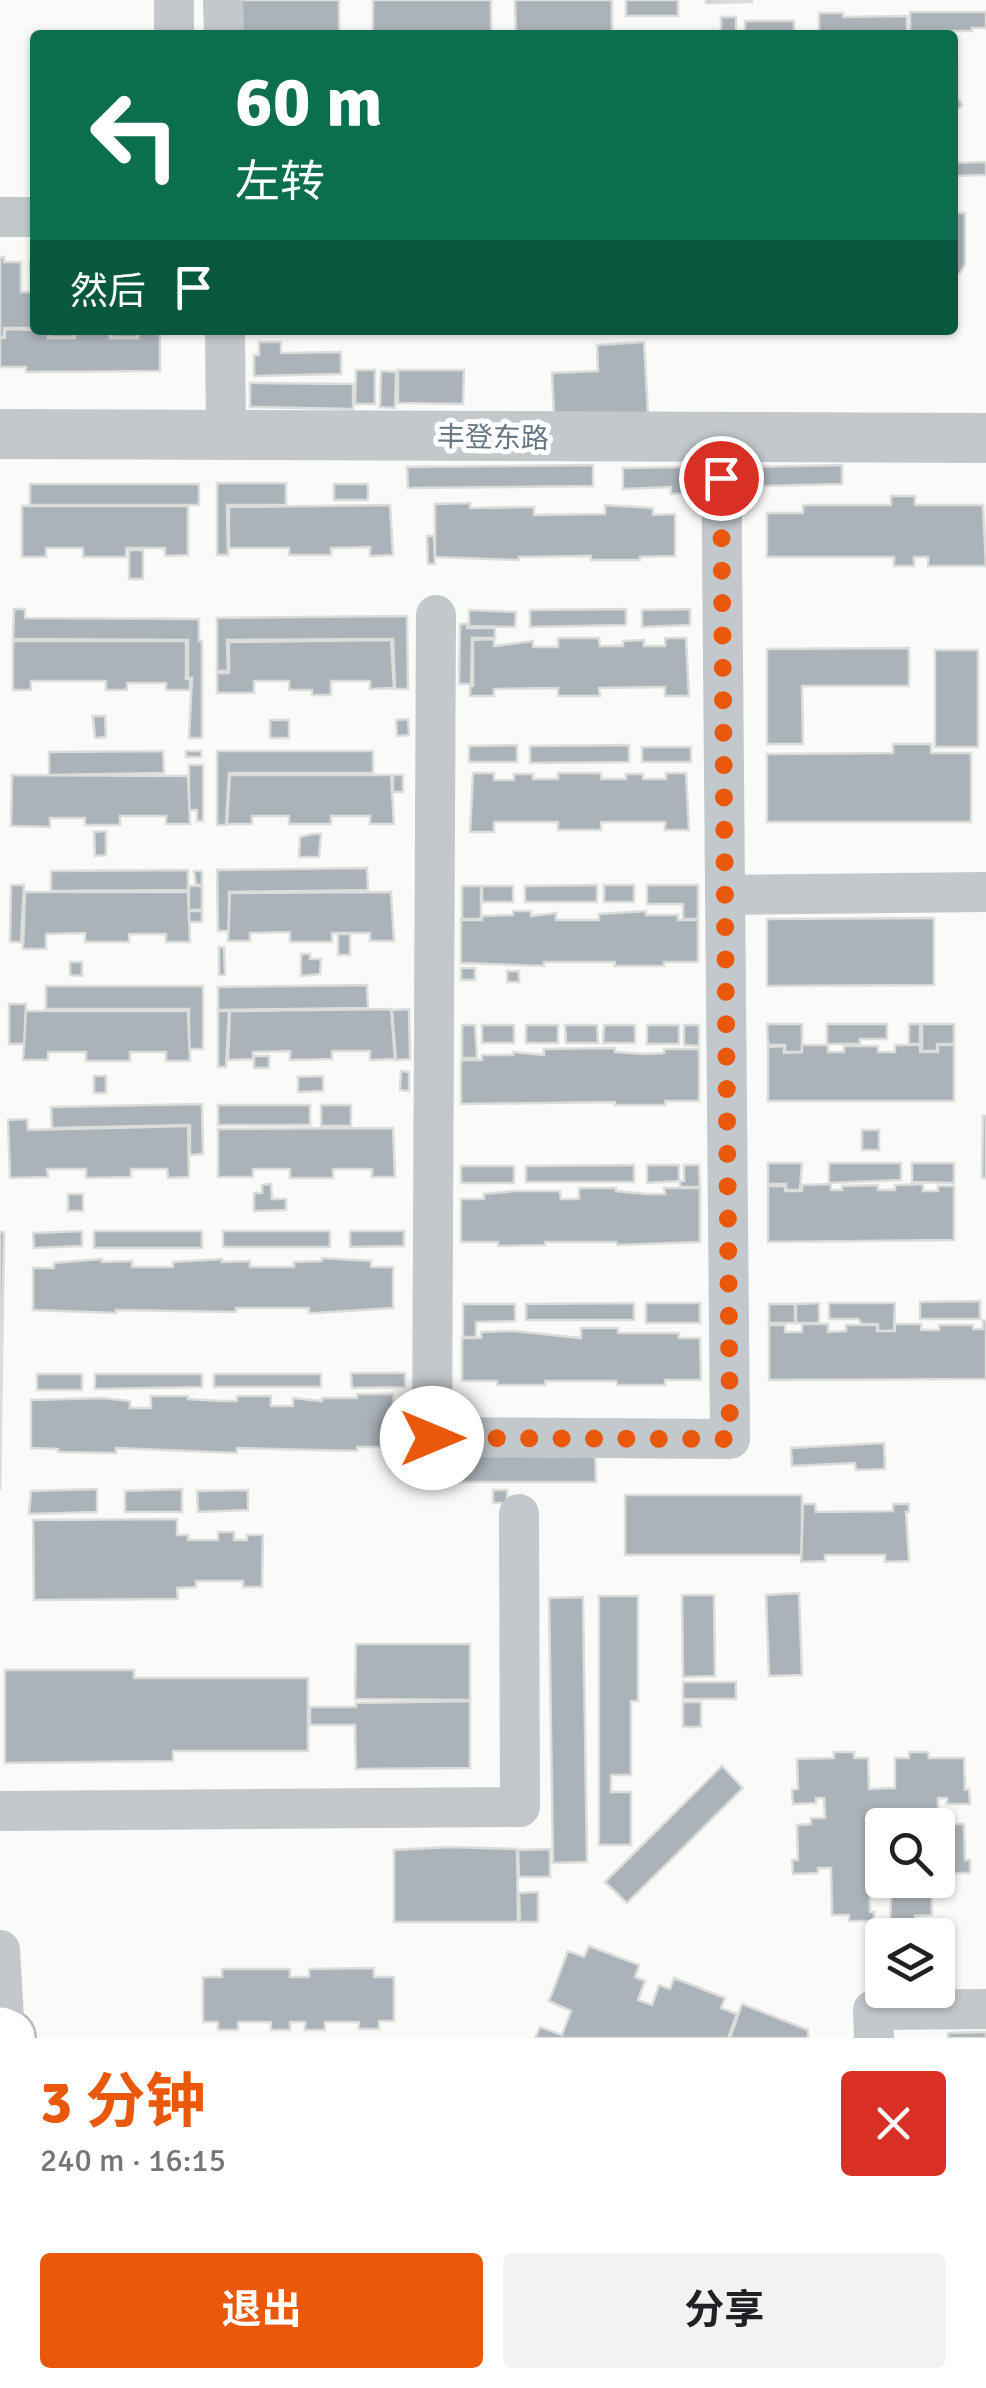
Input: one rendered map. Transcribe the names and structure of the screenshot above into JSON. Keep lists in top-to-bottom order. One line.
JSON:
{"streets":{"street":["丰登东路"]},"page":{"turn":["60 m","左转"],"then":"然后","heading":["3 分钟","240 m · 16:15"],"buttons":["退出","分享"]}}
